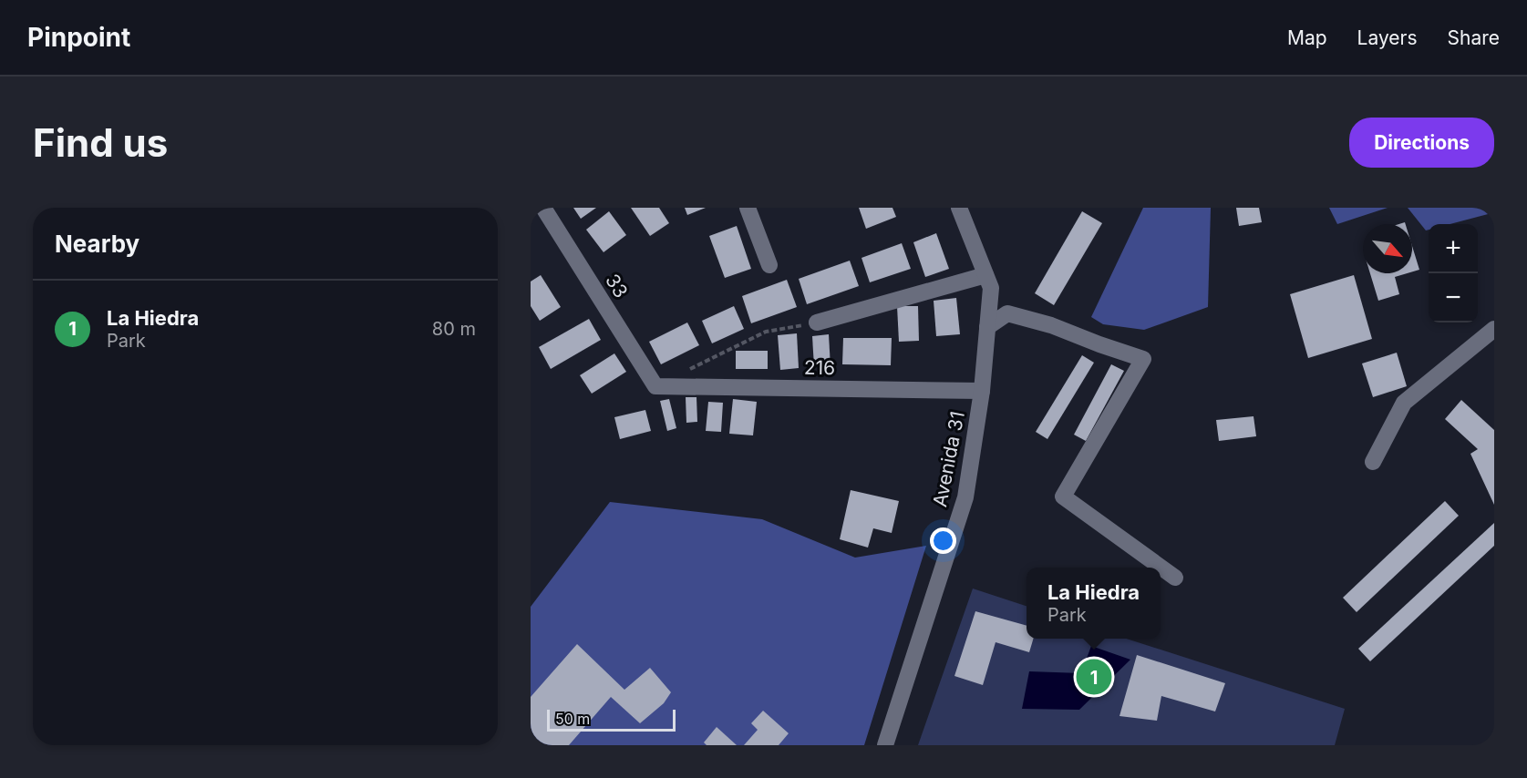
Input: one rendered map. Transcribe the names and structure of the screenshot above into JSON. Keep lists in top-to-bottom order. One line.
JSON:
{"streets":{"street":["33","216","Avenida 31"]},"crossings":[["33","216"],["216","Avenida 31"]],"scale_bar":"50 m","north":"bottom right","page":{"header":"Pinpoint","nav":["Map","Layers","Share"],"buttons":"Directions","title":"Find us","heading":"Nearby","map_buttons":["+","−"],"list":[{"mark":"1","name":"La Hiedra","note":"Park","value":"80 m"}],"popup":["La Hiedra","Park"],"pins":"1","scale":"50 m"}}
